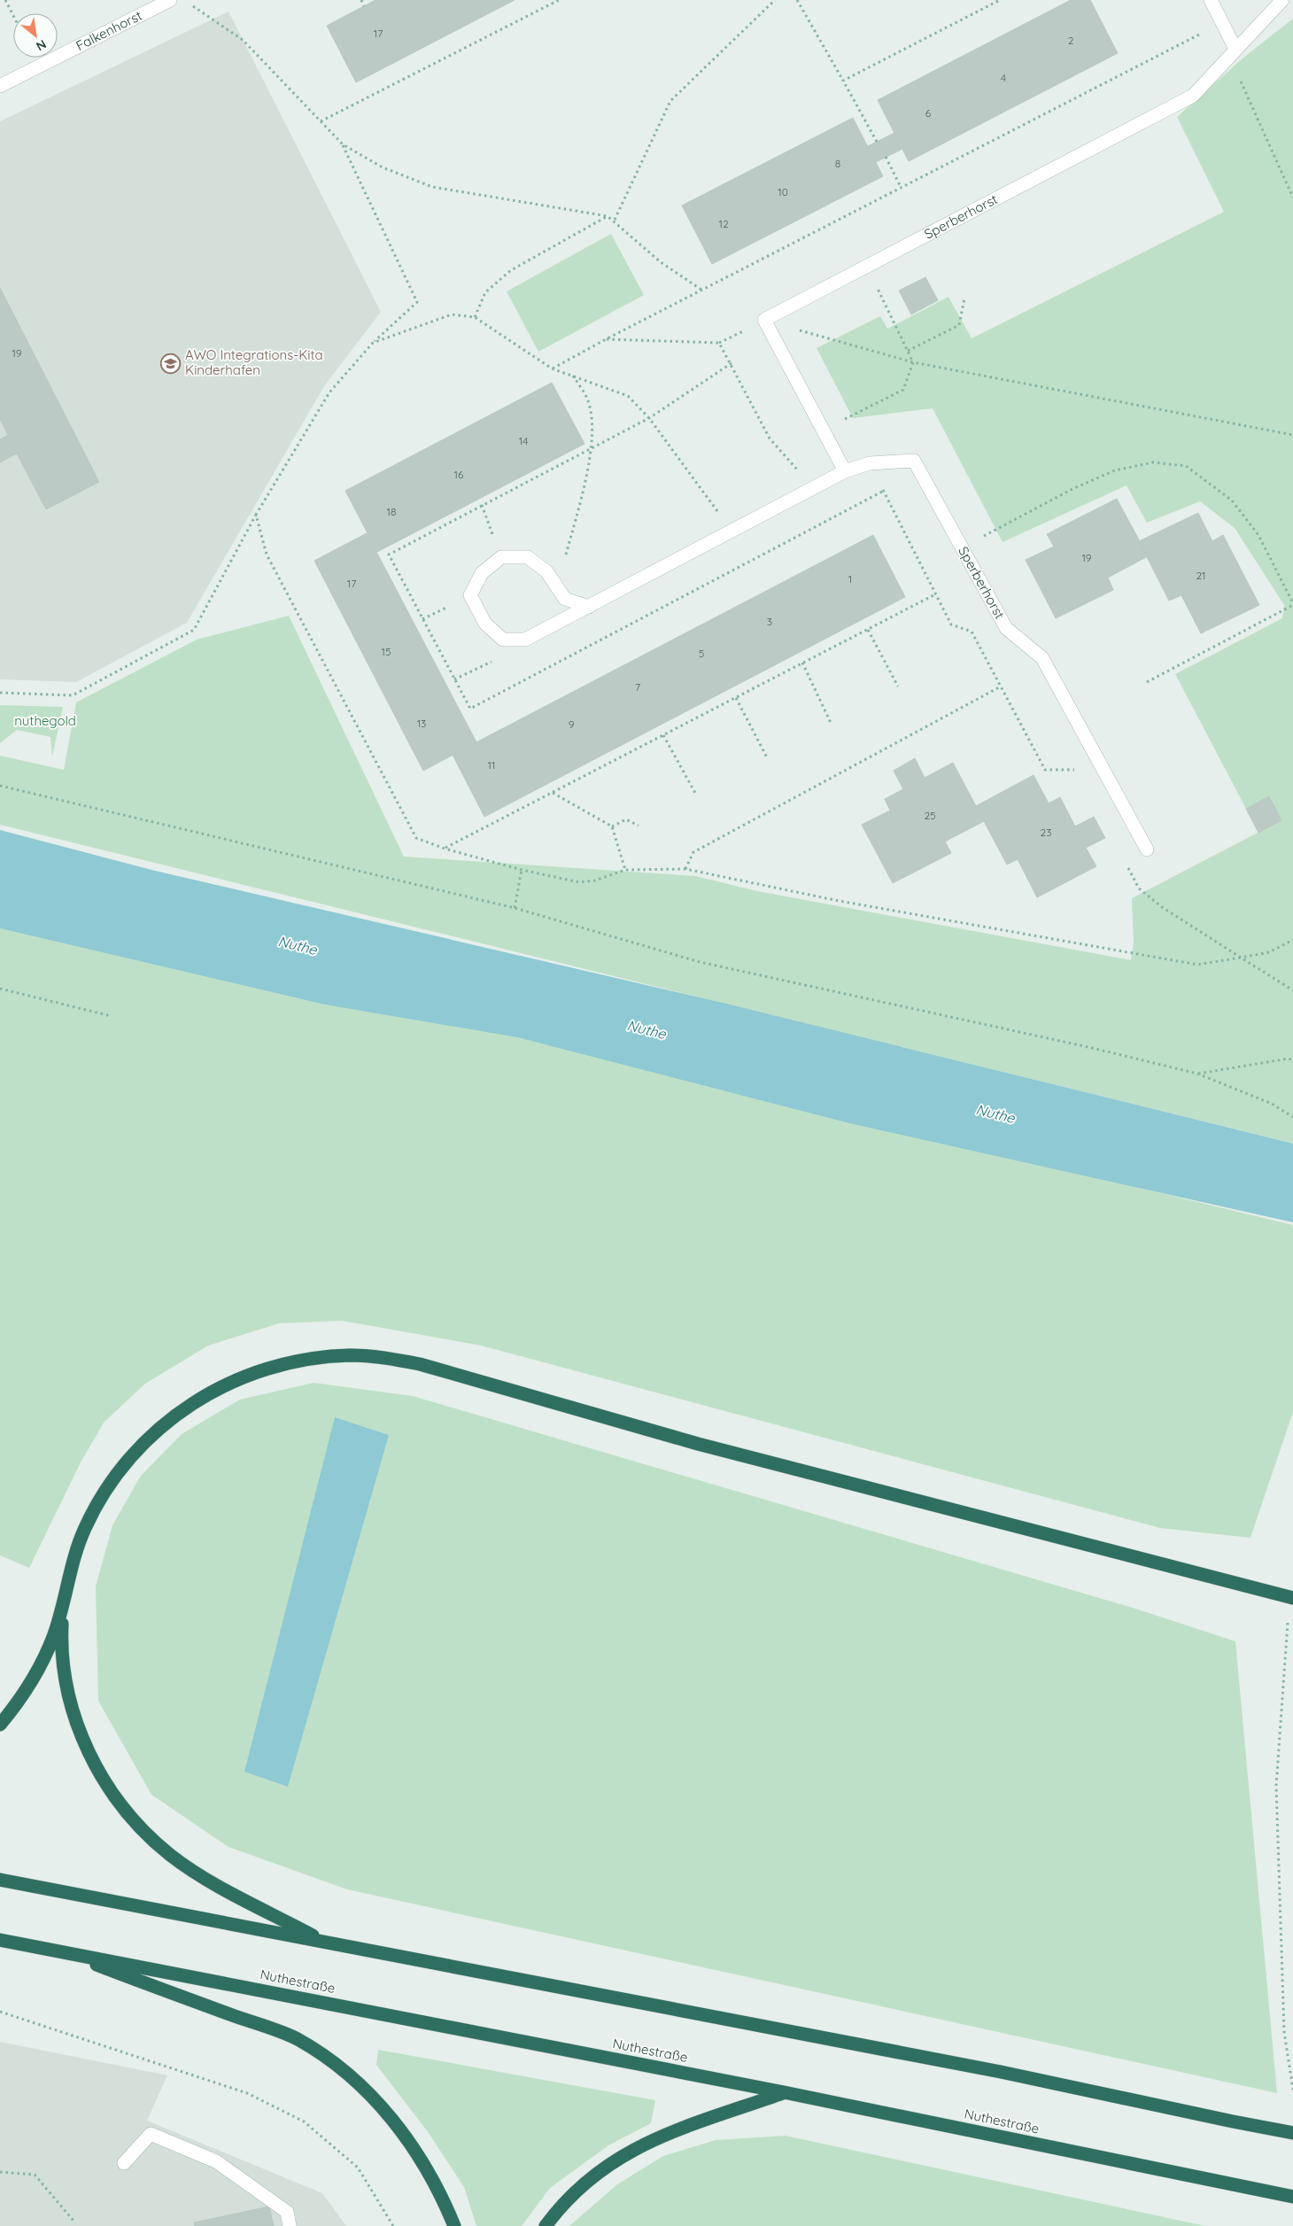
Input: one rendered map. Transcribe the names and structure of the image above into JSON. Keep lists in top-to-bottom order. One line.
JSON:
{"streets":{"highway":["Nuthestraße"],"street":["Falkenhorst","Sperberhorst"]},"water":["Nuthe"],"parks":["nuthegold"],"places":{"school or university":["AWO Integrations-Kita Kinderhafen"]},"house_numbers":["17","2","4","6","8","10","12","19","14","16","18","19","21","1","17","3","15","5","7","13","9","11","25","23"],"north":"bottom right"}
